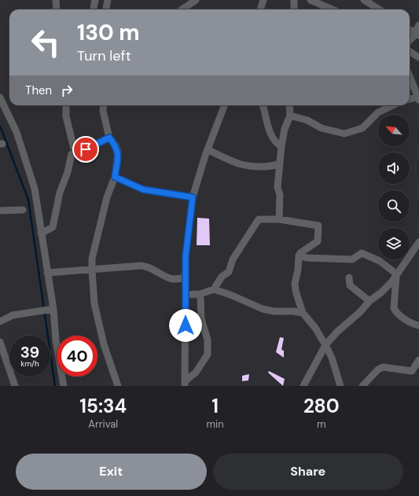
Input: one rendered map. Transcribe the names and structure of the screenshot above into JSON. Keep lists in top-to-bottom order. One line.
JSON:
{"north":"top left","page":{"turn":["130 m","Turn left"],"then":"Then","speed":"39 km/h","limit":"40","eta":["15:34","Arrival","1","min","280","m"],"buttons":["Exit","Share"]}}
